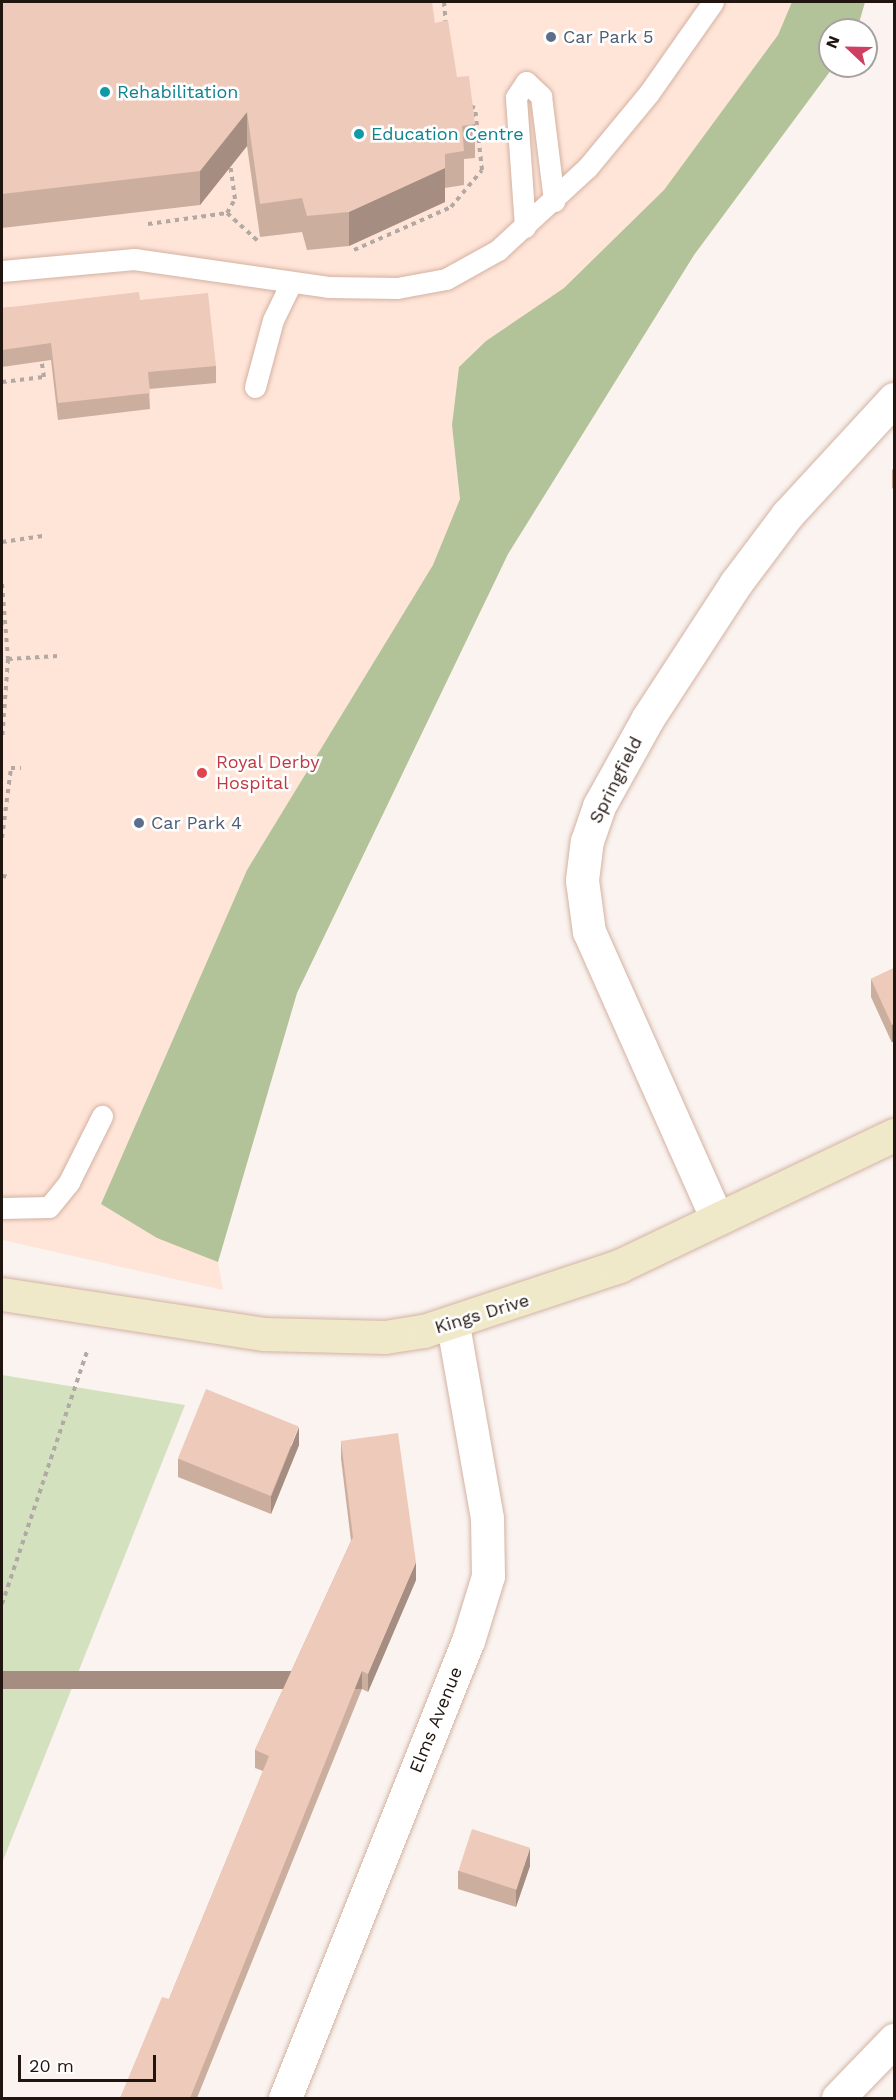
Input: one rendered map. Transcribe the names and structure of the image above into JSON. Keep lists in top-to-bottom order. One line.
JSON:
{"streets":{"street":["Springfield","Kings Drive","Elms Avenue"]},"crossings":[["Springfield","Kings Drive"],["Kings Drive","Elms Avenue"]],"places":["Car Park 5","Rehabilitation","Education Centre","Royal Derby Hospital","Car Park 4"],"scale_bar":"20 m","north":"left"}
